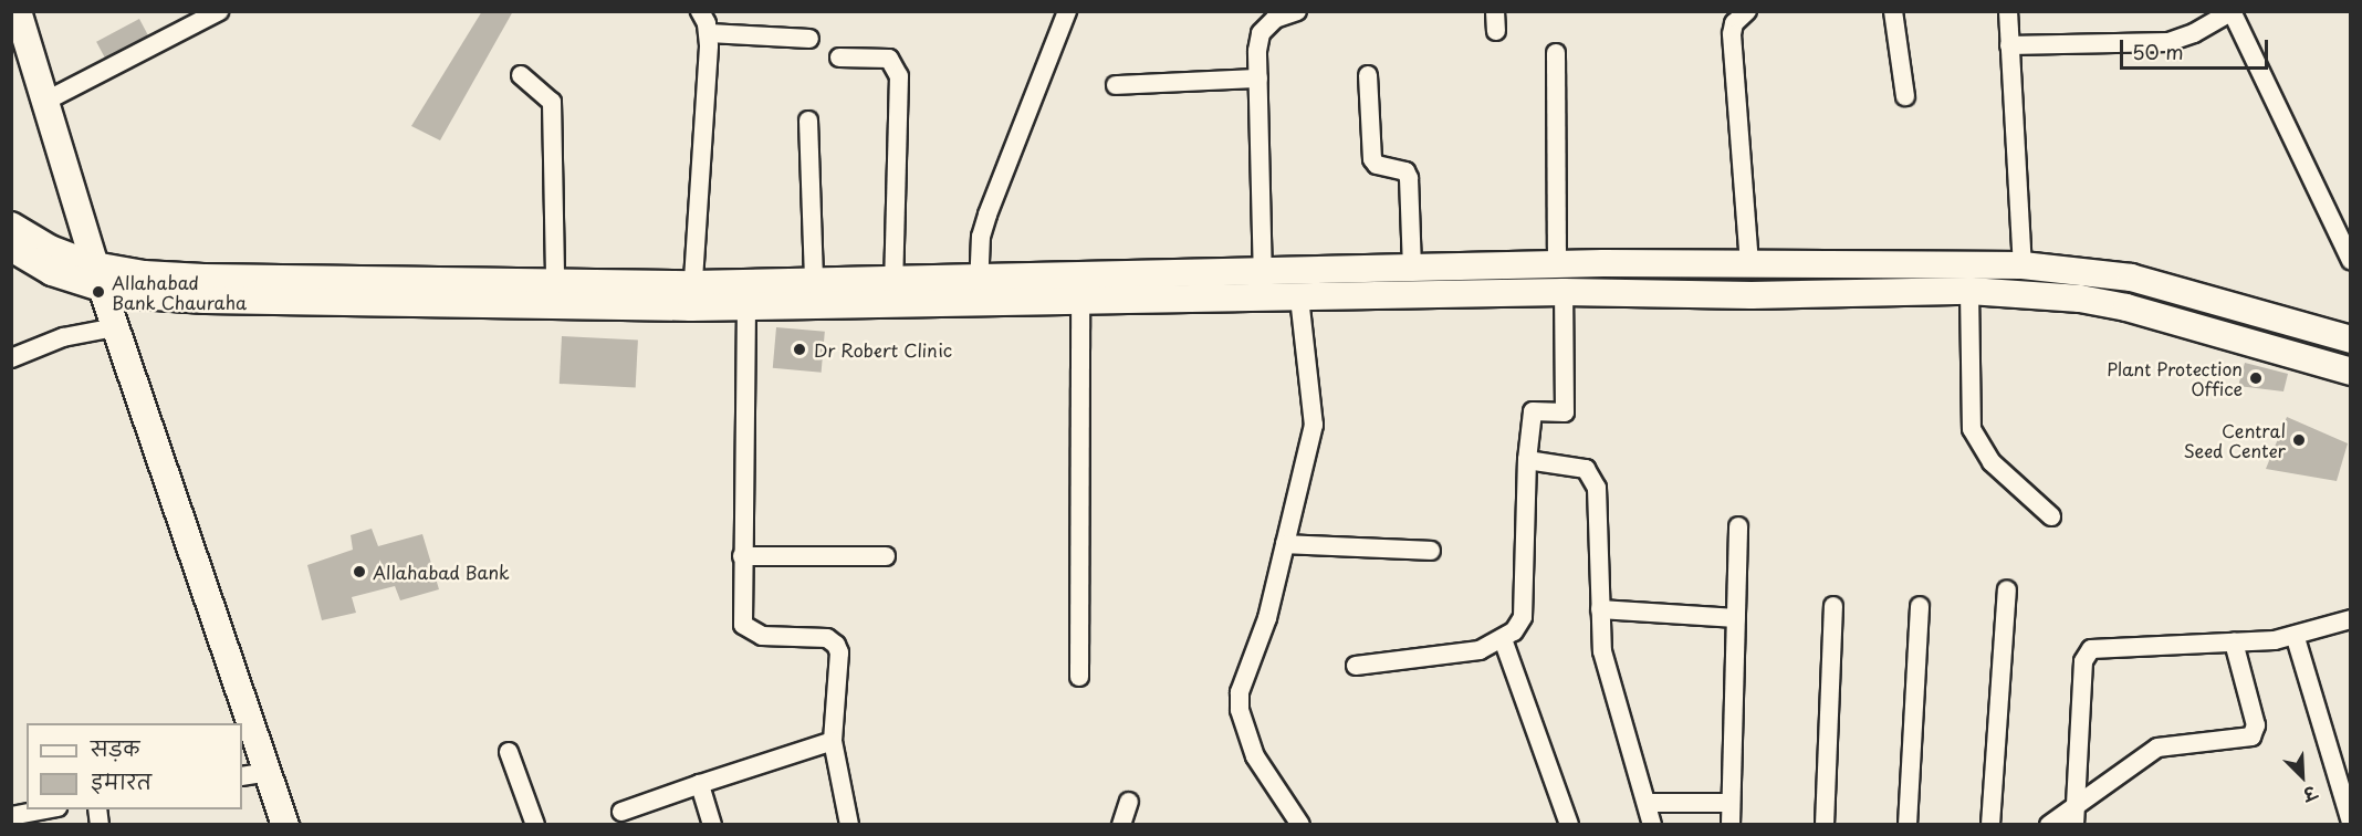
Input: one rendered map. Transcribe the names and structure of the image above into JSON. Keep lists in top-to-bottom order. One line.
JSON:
{"places":["Allahabad Bank Chauraha","Dr Robert Clinic","Plant Protection Office","Central Seed Center","Allahabad Bank"],"legend":["सड़क","इमारत"],"scale_bar":"50 m","north":"bottom right"}
